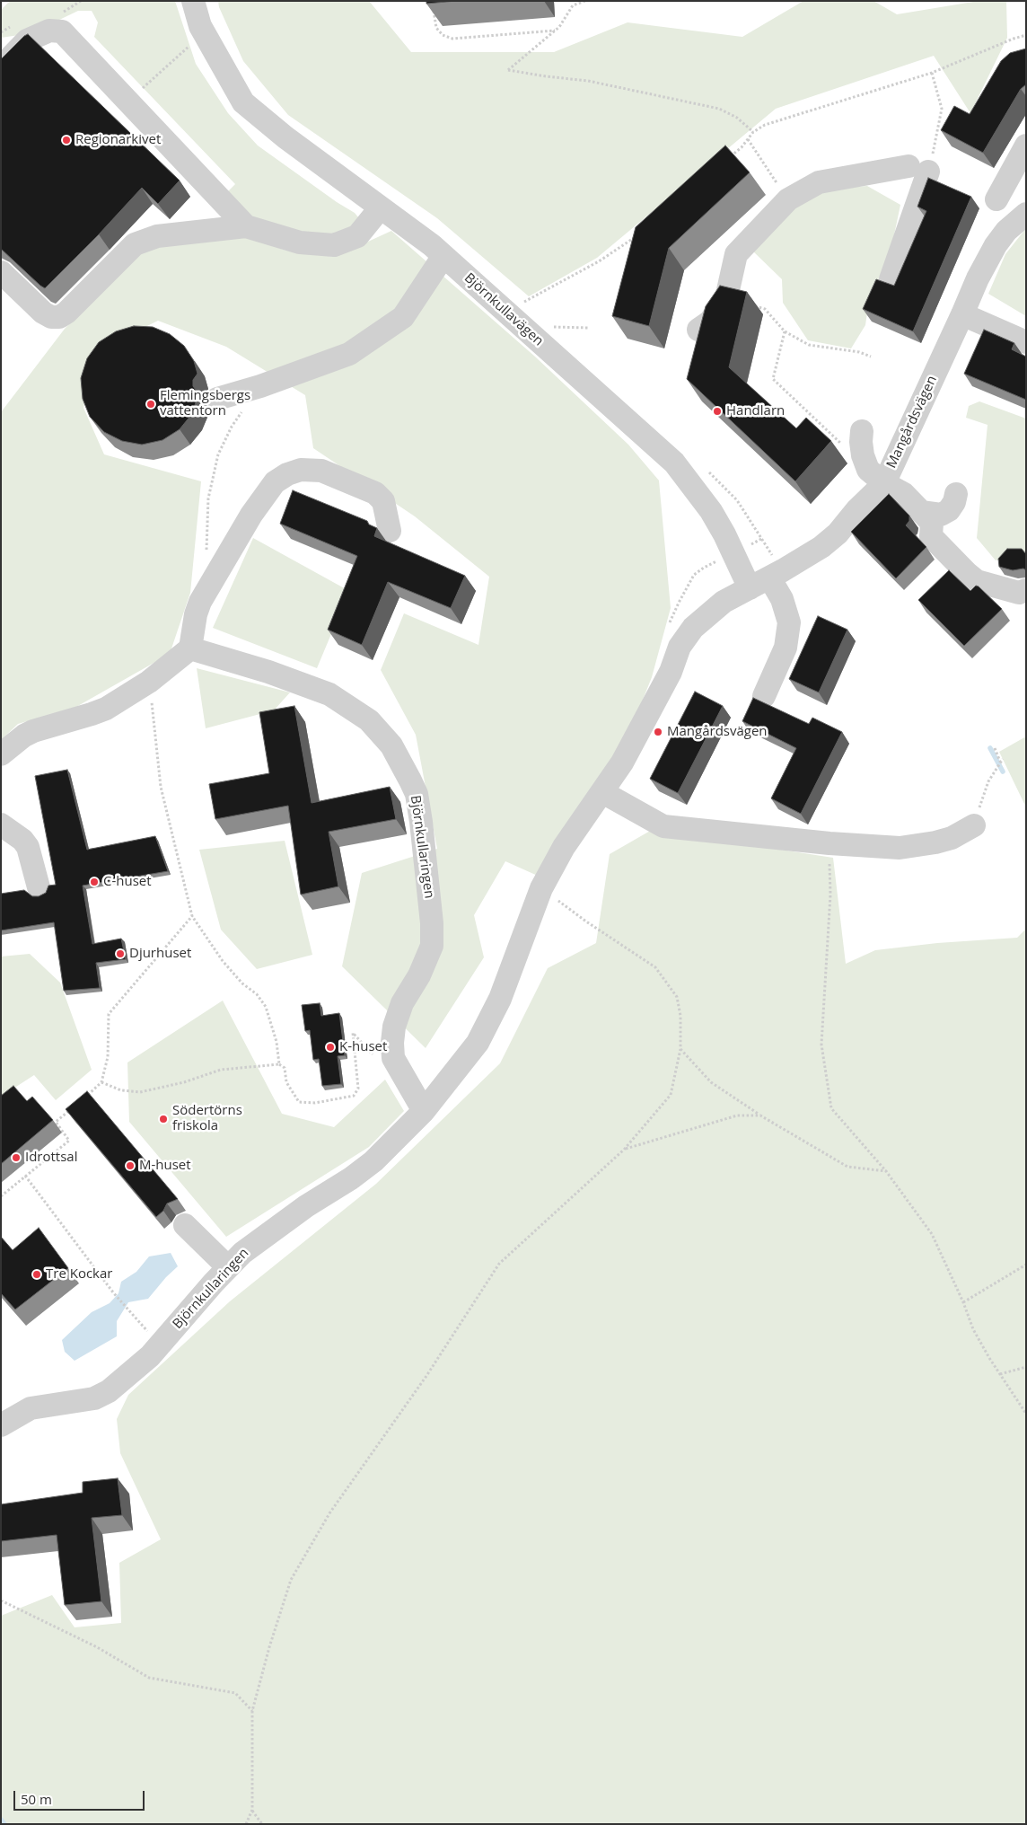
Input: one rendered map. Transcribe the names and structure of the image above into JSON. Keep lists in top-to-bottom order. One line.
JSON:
{"streets":{"street":["Björnkullavägen","Mangårdsvägen","Björnkullaringen"]},"crossings":[["Björnkullavägen","Mangårdsvägen"],["Björnkullavägen","Björnkullaringen"],["Mangårdsvägen","Björnkullaringen"]],"places":["Regionarkivet","Flemingsbergs vattentorn","Handlarn","Mangårdsvägen","C-huset","Djurhuset","K-huset","Södertörns friskola","Idrottsal","M-huset","Tre Kockar"],"scale_bar":"50 m"}
